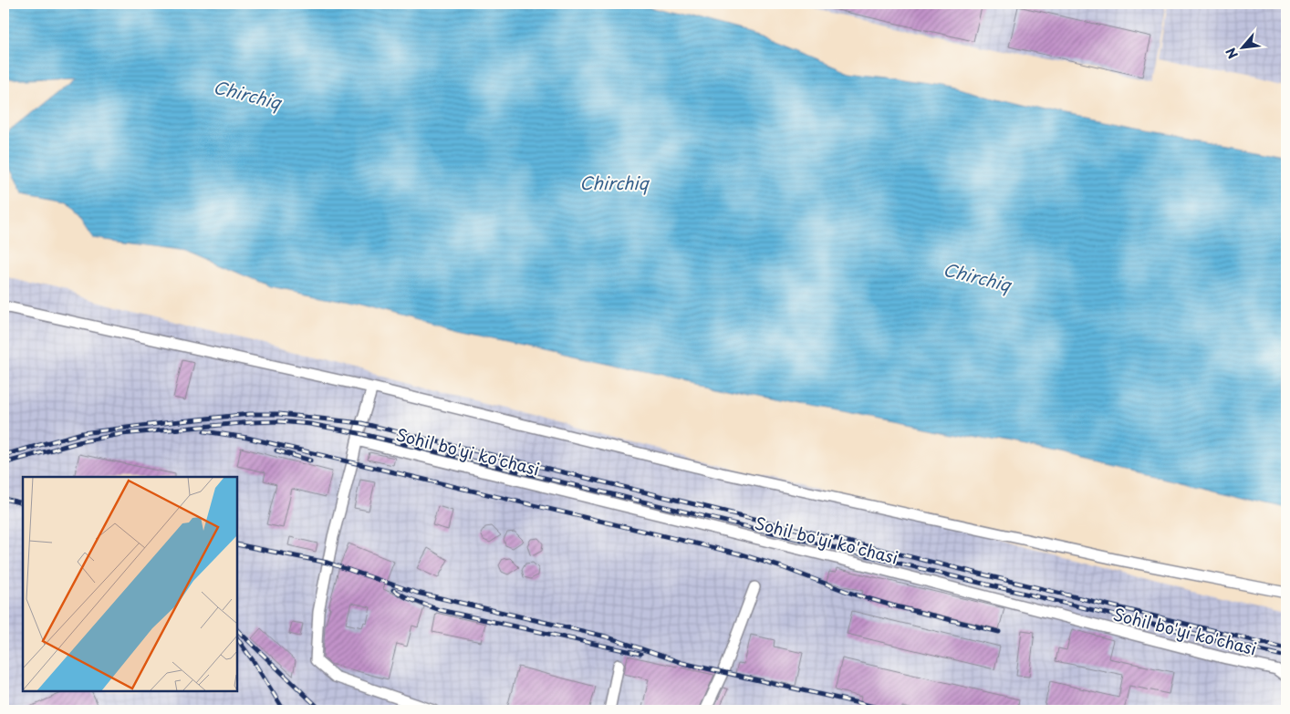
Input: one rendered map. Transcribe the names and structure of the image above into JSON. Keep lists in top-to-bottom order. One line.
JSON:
{"streets":{"street":["Sohil bo'yi ko'chasi"]},"water":["Chirchiq"],"north":"bottom left"}
